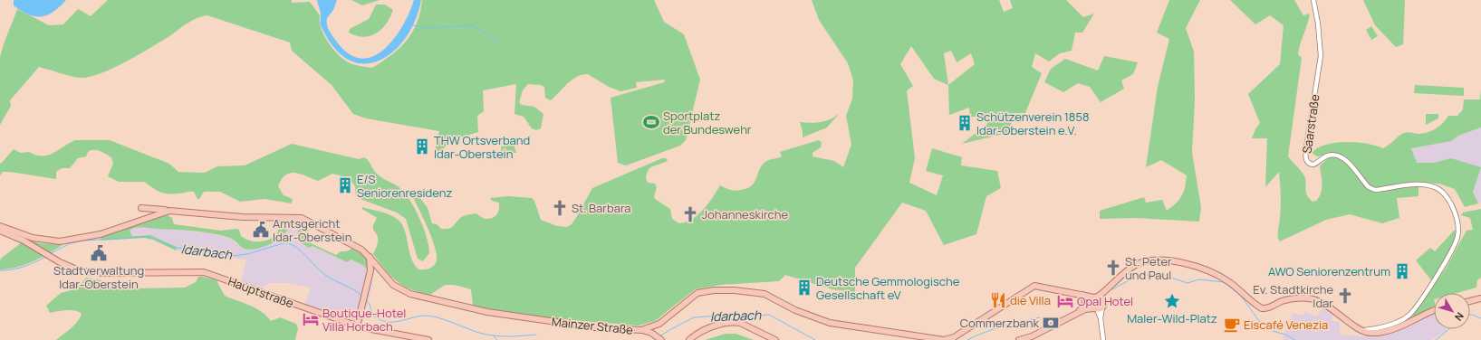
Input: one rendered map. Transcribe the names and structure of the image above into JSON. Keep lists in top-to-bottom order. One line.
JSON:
{"streets":{"main road":["Hauptstraße","Mainzer Straße"],"street":["Saarstraße"]},"water":["Idarbach"],"places":{"sports":["Sportplatz der Bundeswehr"],"building":["Schützenverein 1858 Idar-Oberstein e.V.","THW Ortsverband Idar-Oberstein","E/S Seniorenresidenz","AWO Seniorenzentrum","Deutsche Gemmologische Gesellschaft eV"],"church":["St. Barbara","Johanneskirche","St. Peter und Paul","Ev. Stadtkirche Idar"],"public building":["Amtsgericht Idar-Oberstein","Stadtverwaltung Idar-Oberstein"],"restaurant":["die Villa"],"hotel":["Opal Hotel","Boutique-Hotel Villa Horbach"],"place":["Maler-Wild-Platz"],"bank":["Commerzbank"],"cafe":["Eiscafé Venezia"]},"north":"bottom right"}
